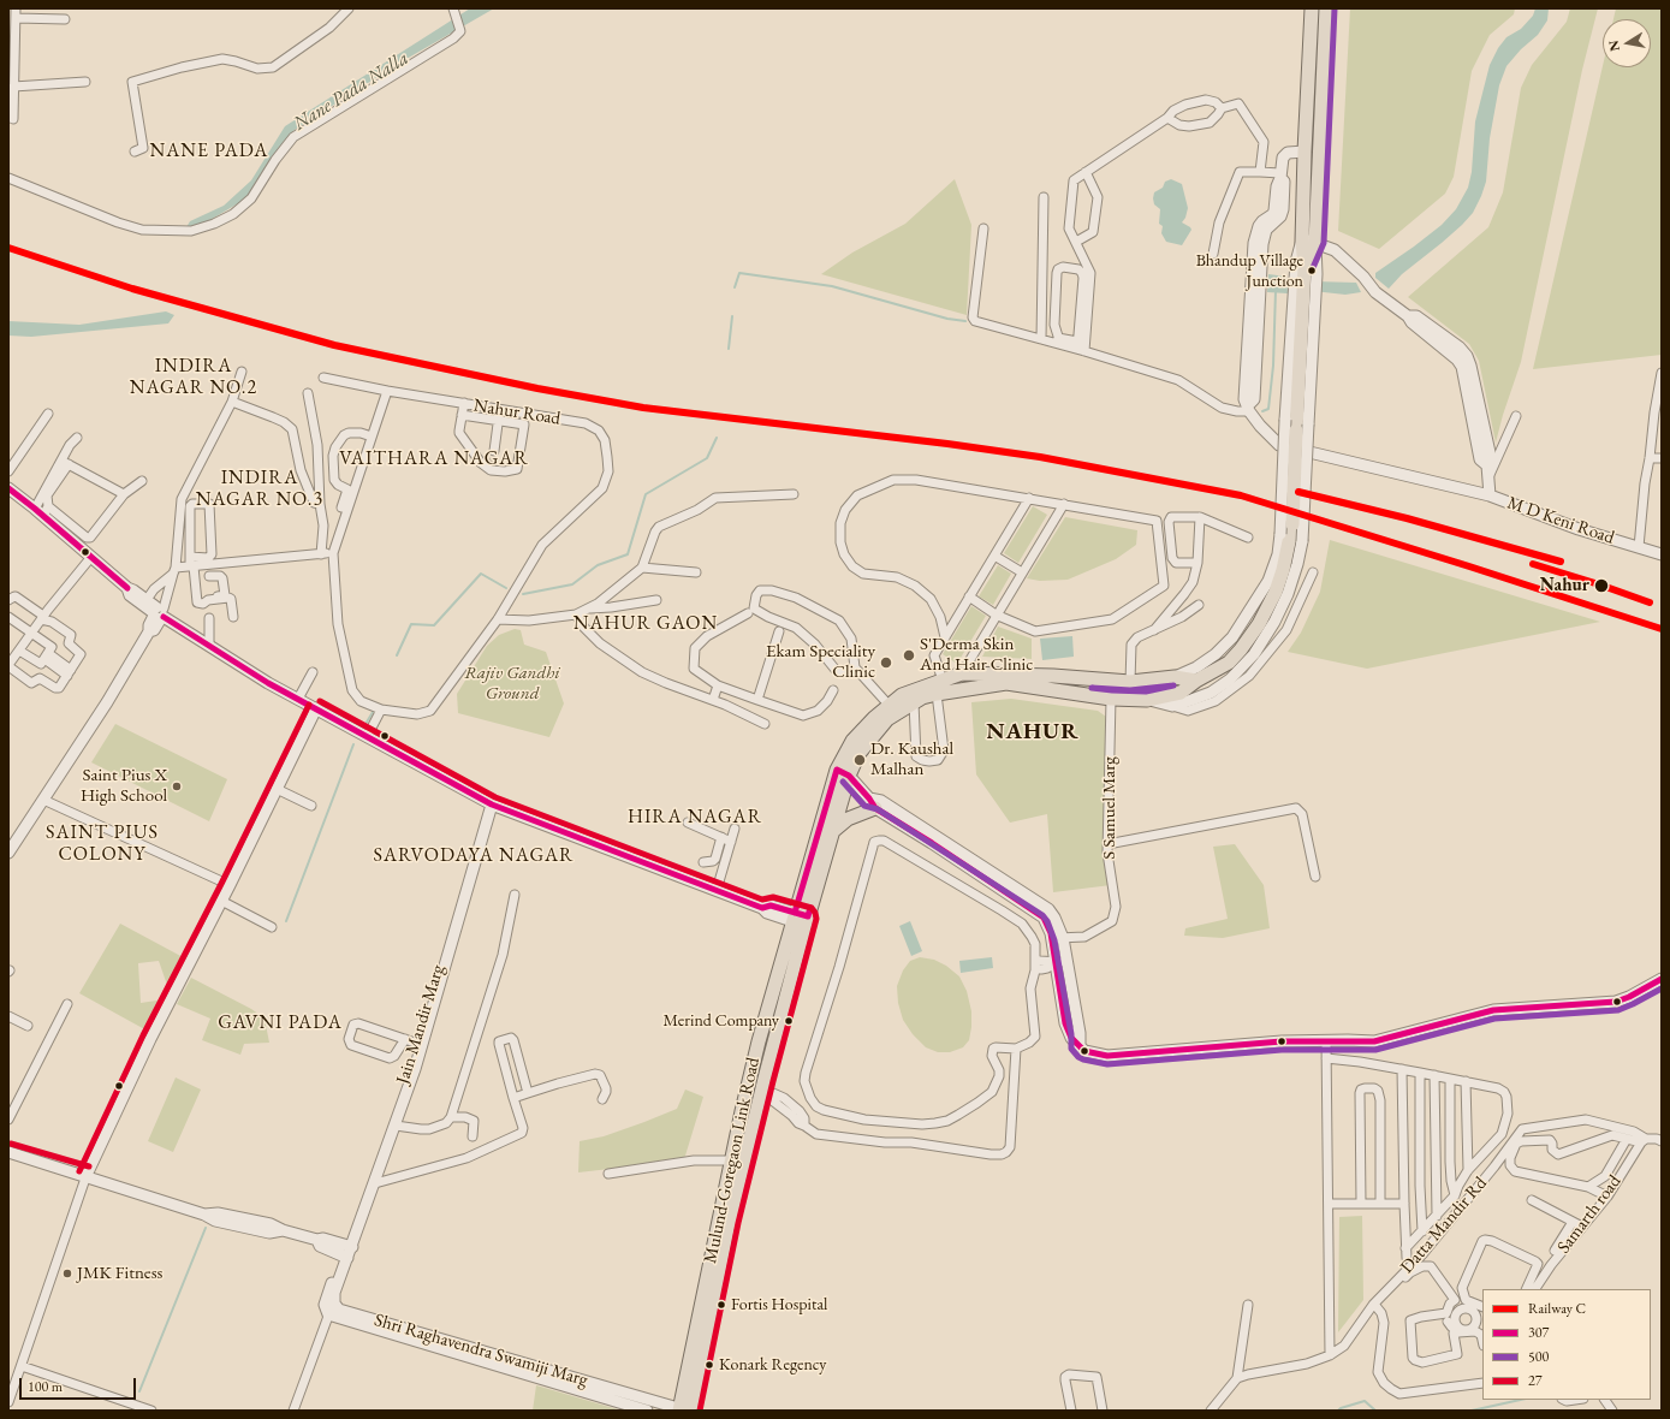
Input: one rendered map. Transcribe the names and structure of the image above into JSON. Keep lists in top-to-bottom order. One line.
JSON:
{"streets":{"main road":["Mulund-Goregaon Link Road"],"street":["Nahur Road","M D Keni Road","S Samuel Marg","Jain Mandir Marg","Samarth road","Datta Mandir Rd","Shri Raghavendra Swamiji Marg"]},"crossings":[["S Samuel Marg","Mulund-Goregaon Link Road"],["Mulund-Goregaon Link Road","Shri Raghavendra Swamiji Marg"],["Samarth road","Datta Mandir Rd"]],"districts":["NANE PADA","INDIRA NAGAR NO.2","VAITHARA NAGAR","INDIRA NAGAR NO.3","NAHUR GAON","NAHUR","HIRA NAGAR","SAINT PIUS COLONY","SARVODAYA NAGAR","GAVNI PADA"],"water":["Nane Pada Nalla"],"parks":["Rajiv Gandhi Ground"],"places":["Bhandup Village Junction","Nahur","S'Derma Skin And Hair Clinic","Ekam Speciality Clinic","Dr. Kaushal Malhan","Saint Pius X High School","Merind Company","JMK Fitness","Fortis Hospital","Konark Regency"],"lines":["transit line 500","rail line C","transit line 307","transit line 27"],"legend":["Railway C","307","500","27"],"scale_bar":"100 m","north":"left"}
